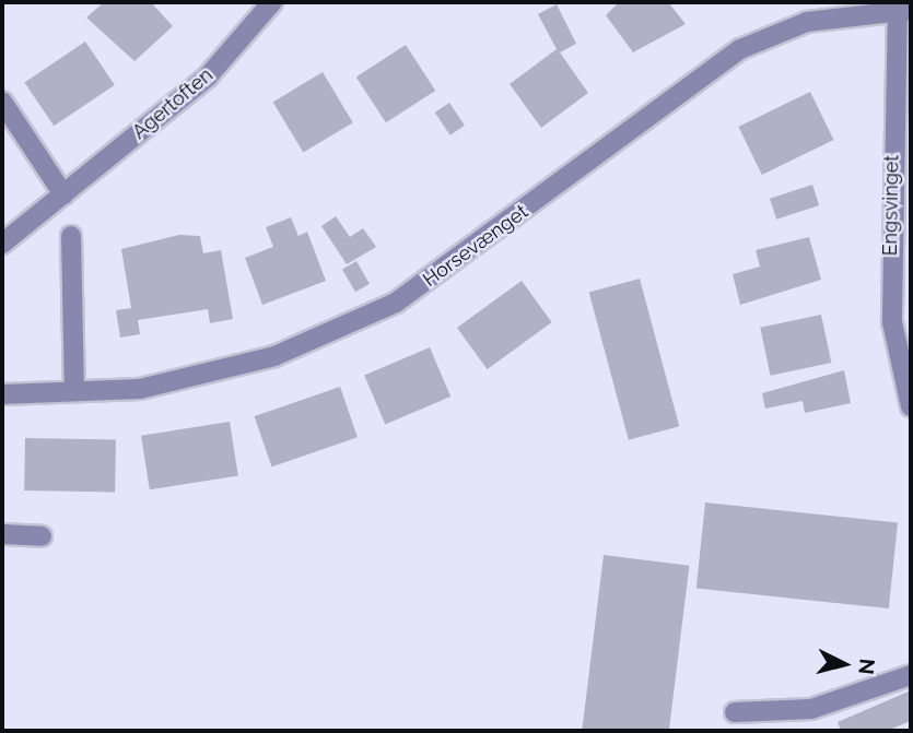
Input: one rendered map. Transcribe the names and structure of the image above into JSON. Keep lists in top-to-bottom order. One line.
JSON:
{"streets":{"street":["Agertoften","Engsvinget","Horsevænget"]},"crossings":[["Engsvinget","Horsevænget"]],"north":"right"}
